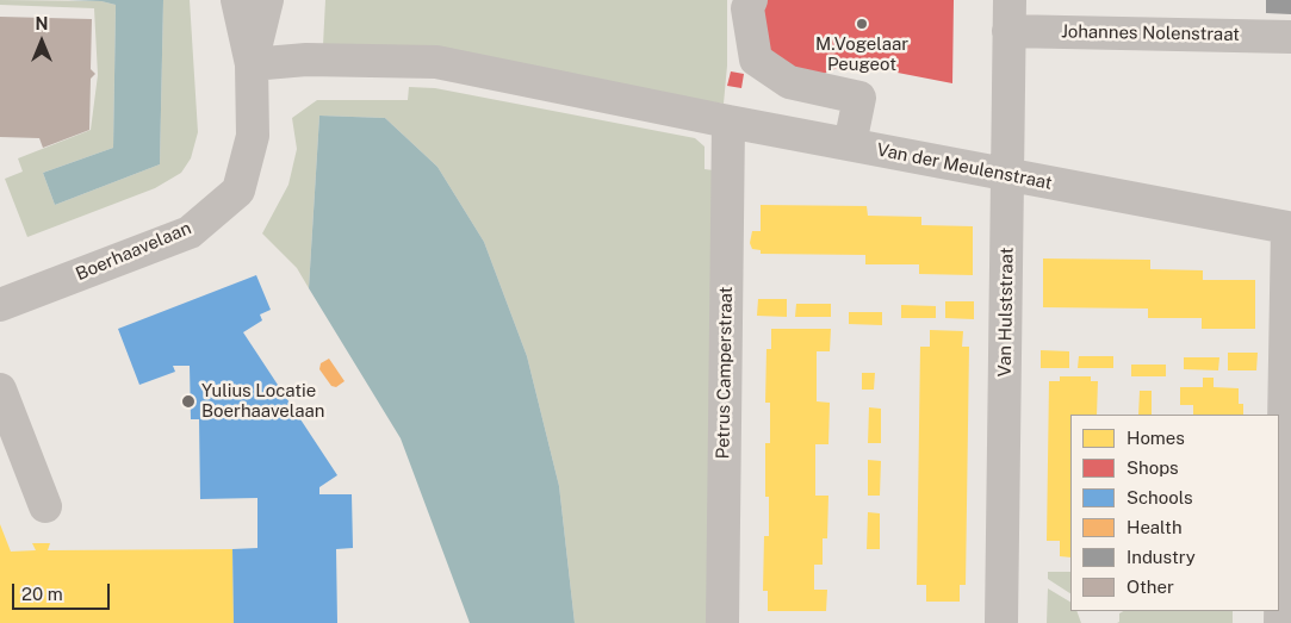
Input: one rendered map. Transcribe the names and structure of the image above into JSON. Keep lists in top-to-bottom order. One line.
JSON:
{"streets":{"street":["Johannes Nolenstraat","Van der Meulenstraat","Boerhaavelaan","Van Hulststraat","Petrus Camperstraat"]},"crossings":[["Johannes Nolenstraat","Van Hulststraat"],["Van der Meulenstraat","Boerhaavelaan"],["Van der Meulenstraat","Van Hulststraat"],["Van der Meulenstraat","Petrus Camperstraat"]],"places":["M.Vogelaar Peugeot","Yulius Locatie Boerhaavelaan"],"legend":["Homes","Shops","Schools","Health","Industry","Other"],"scale_bar":"20 m","north":"top"}
